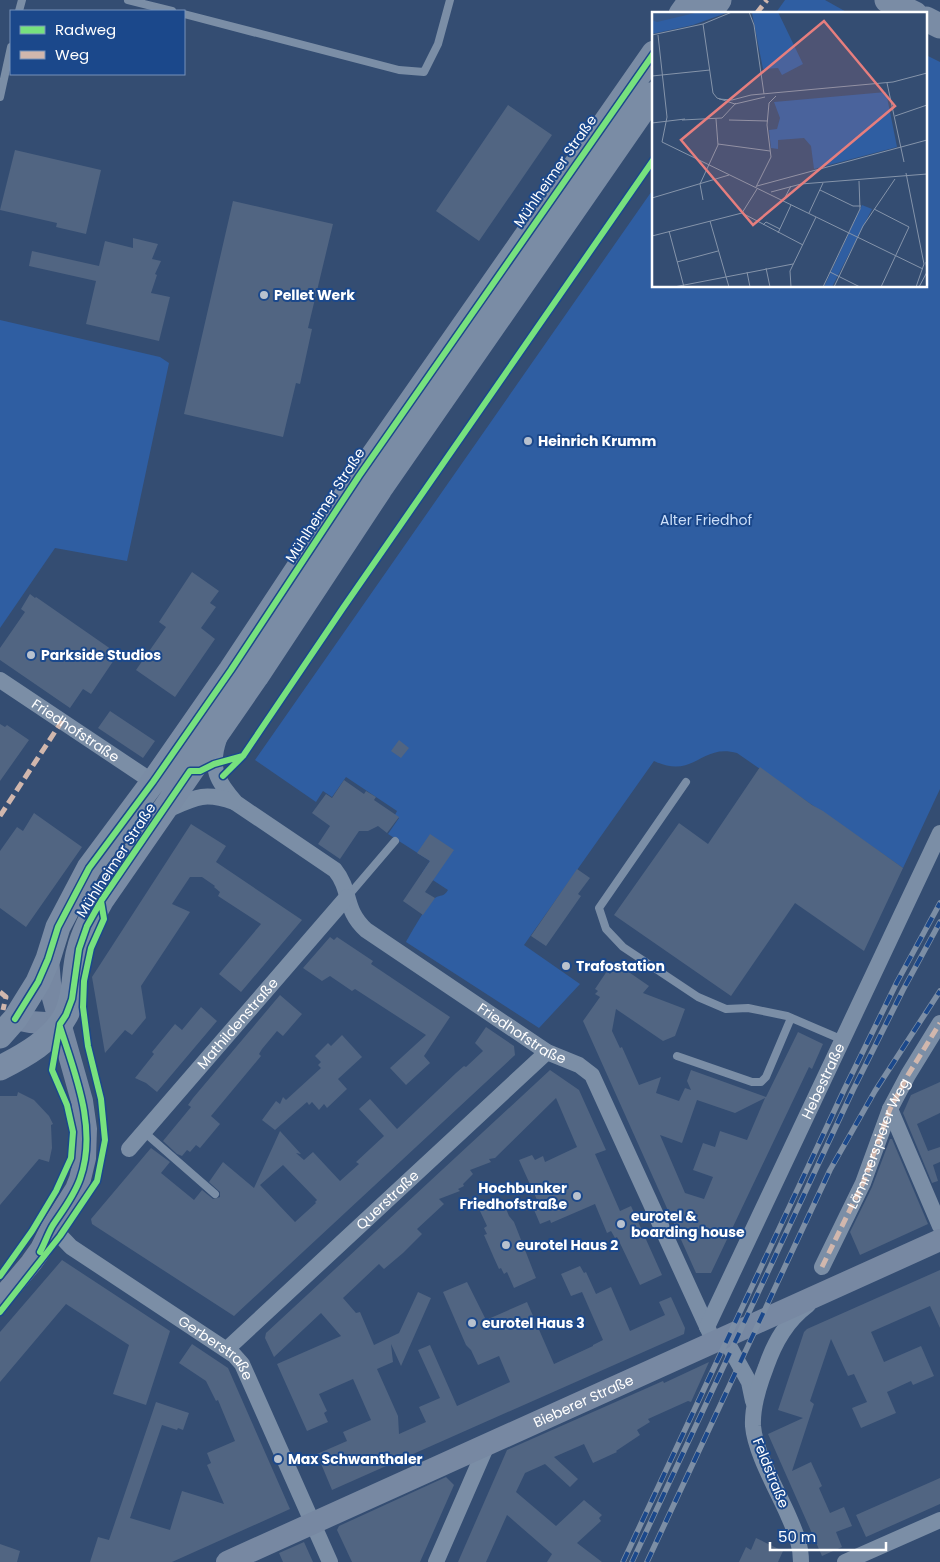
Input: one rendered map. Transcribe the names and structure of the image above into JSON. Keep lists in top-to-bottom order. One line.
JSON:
{"streets":{"main road":["Mühlheimer Straße"],"street":["Friedhofstraße","Mathildenstraße","Hebestraße","Lämmerspieler Weg","Querstraße","Gerberstraße","Bieberer Straße","Feldstraße"]},"crossings":[["Mühlheimer Straße","Friedhofstraße"],["Friedhofstraße","Mathildenstraße"],["Friedhofstraße","Hebestraße"],["Friedhofstraße","Querstraße"],["Friedhofstraße","Bieberer Straße"],["Friedhofstraße","Feldstraße"],["Hebestraße","Bieberer Straße"],["Hebestraße","Feldstraße"],["Querstraße","Gerberstraße"],["Gerberstraße","Bieberer Straße"],["Bieberer Straße","Feldstraße"]],"parks":["Alter Friedhof"],"places":["Pellet Werk","Heinrich Krumm","Parkside Studios","Trafostation","Hochbunker Friedhofstraße","eurotel & boarding house","eurotel Haus 2","eurotel Haus 3","Max Schwanthaler"],"legend":["Radweg","Weg"],"scale_bar":"50 m"}
